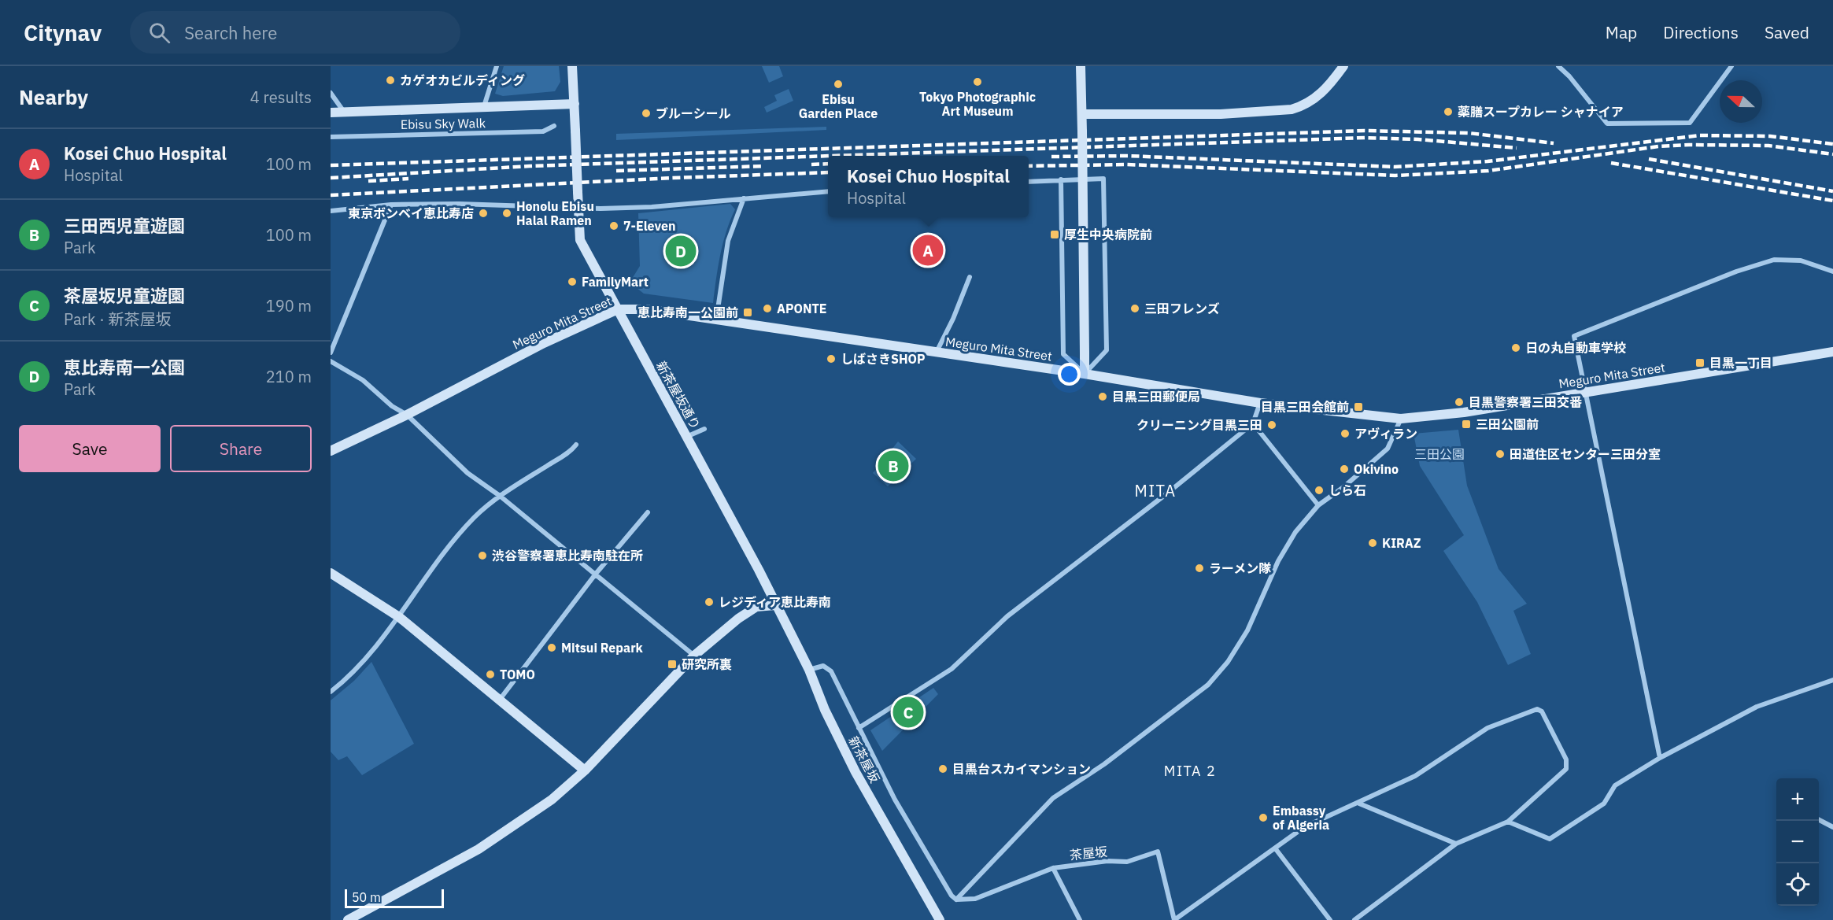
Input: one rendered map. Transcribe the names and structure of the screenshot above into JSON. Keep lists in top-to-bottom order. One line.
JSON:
{"streets":{"street":["Ebisu Sky Walk","Meguro Mita Street","新茶屋坂通り","新茶屋坂","茶屋坂"]},"crossings":[["Meguro Mita Street","新茶屋坂通り"],["新茶屋坂通り","新茶屋坂"]],"districts":["MITA","MITA 2"],"parks":["三田公園"],"places":{"other":["カゲオカビルディング","Tokyo Photographic Art Museum","Ebisu Garden Place","薬膳スープカレー シャナイア","ブルーシール","東京ボンベイ恵比寿店","Honolu Ebisu Halal Ramen","7-Eleven","FamilyMart","APONTE","三田フレンズ","日の丸自動車学校","しばさきSHOP","目黒三田郵便局","目黒警察署三田交番","クリーニング目黒三田","アヴィラン","田道住区センター三田分室","Okivino","しら石","KIRAZ","渋谷警察署恵比寿南駐在所","ラーメン隊","レジディア恵比寿南","Mitsui Repark","TOMO","目黒台スカイマンション","Embassy of Algeria"],"transit":["厚生中央病院前","恵比寿南一公園前","目黒一丁目","目黒三田会館前","三田公園前","研究所裏"]},"scale_bar":"50 m","north":"left","page":{"header":"Citynav","search":"Search here","nav":["Map","Directions","Saved"],"heading":["Nearby","4 results"],"list":[{"mark":"A","name":"Kosei Chuo Hospital","note":"Hospital","value":"100 m"},{"mark":"B","name":"三田西児童遊園","note":"Park","value":"100 m"},{"mark":"C","name":"茶屋坂児童遊園","note":"Park · 新茶屋坂","value":"190 m"},{"mark":"D","name":"恵比寿南一公園","note":"Park","value":"210 m"}],"popup":["Kosei Chuo Hospital","Hospital"],"pins":["A","D","B","C"],"buttons":["Save","Share"],"map_buttons":["+","−"],"scale":"50 m"}}
